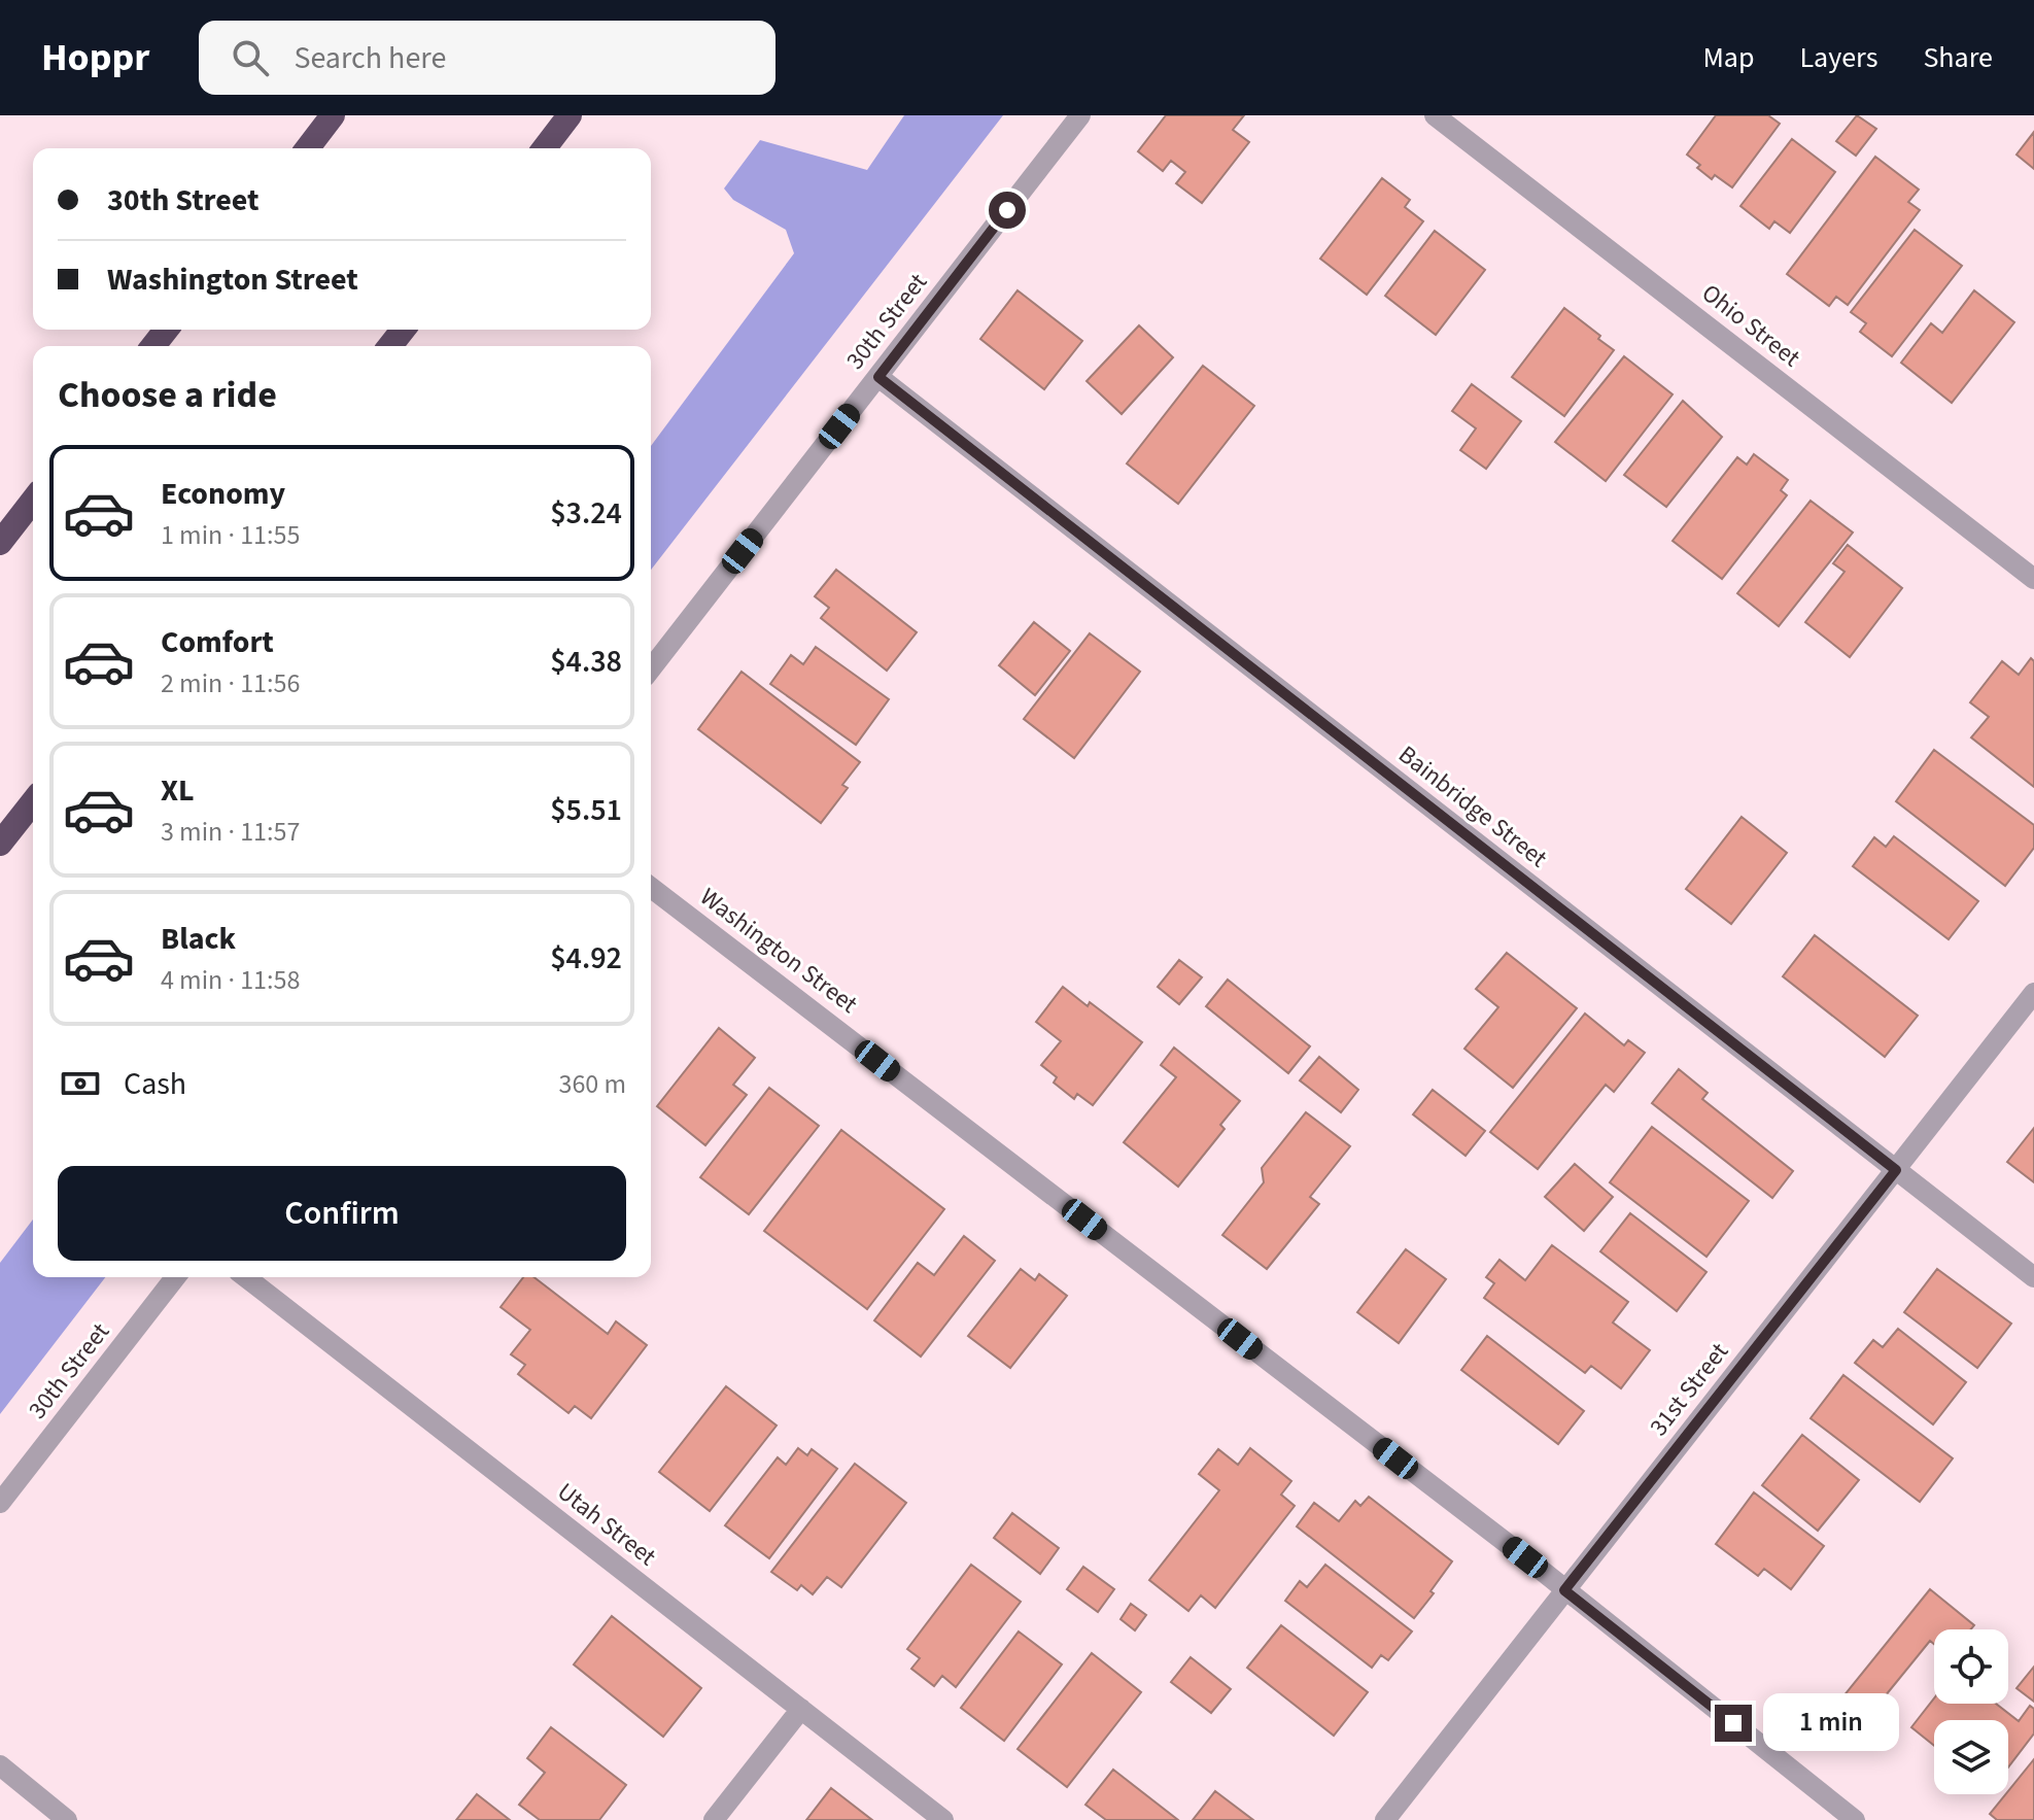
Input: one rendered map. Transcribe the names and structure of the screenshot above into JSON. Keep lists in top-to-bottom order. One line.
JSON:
{"streets":{"street":["30th Street","Ohio Street","Bainbridge Street","Washington Street","31st Street","Utah Street"]},"crossings":[["30th Street","Bainbridge Street"],["Bainbridge Street","31st Street"],["Washington Street","31st Street"]],"page":{"header":"Hoppr","search":"Search here","nav":["Map","Layers","Share"],"banner":["30th Street","Washington Street"],"heading":"Choose a ride","list":[{"name":"Economy","note":"1 min · 11:55","value":"$3.24"},{"name":"Comfort","note":"2 min · 11:56","value":"$4.38"},{"name":"XL","note":"3 min · 11:57","value":"$5.51"},{"name":"Black","note":"4 min · 11:58","value":"$4.92"}],"pay":["Cash","360 m"],"buttons":"Confirm","bubble":"1 min"}}
